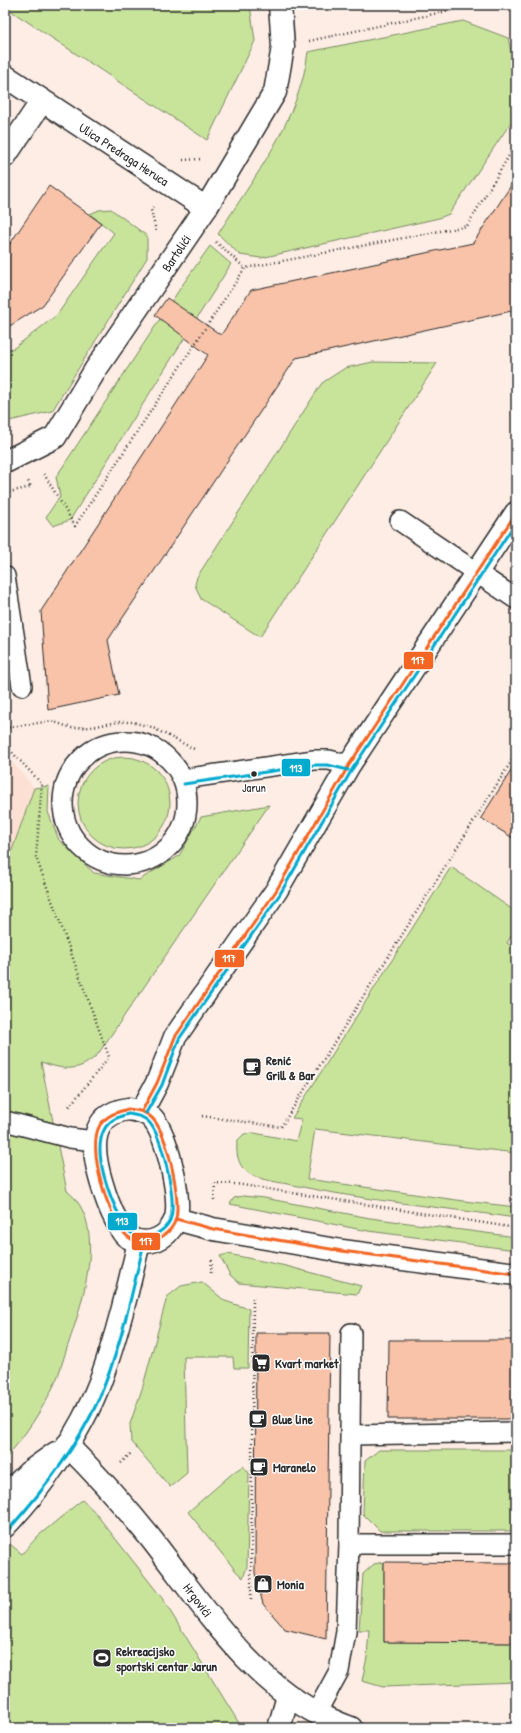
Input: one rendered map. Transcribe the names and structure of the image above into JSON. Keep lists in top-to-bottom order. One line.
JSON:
{"streets":{"street":["Ulica Predraga Heruca","Bartolići","Hrgovići"]},"crossings":[["Ulica Predraga Heruca","Bartolići"]],"places":{"other":["Jarun"],"cafe":["Renić Grill & Bar","Blue line","Maranelo"],"supermarket":["Kvart market"],"shop":["Monia"],"sports":["Rekreacijsko sportski centar Jarun"]},"lines":["transit line 117","transit line 113"]}
